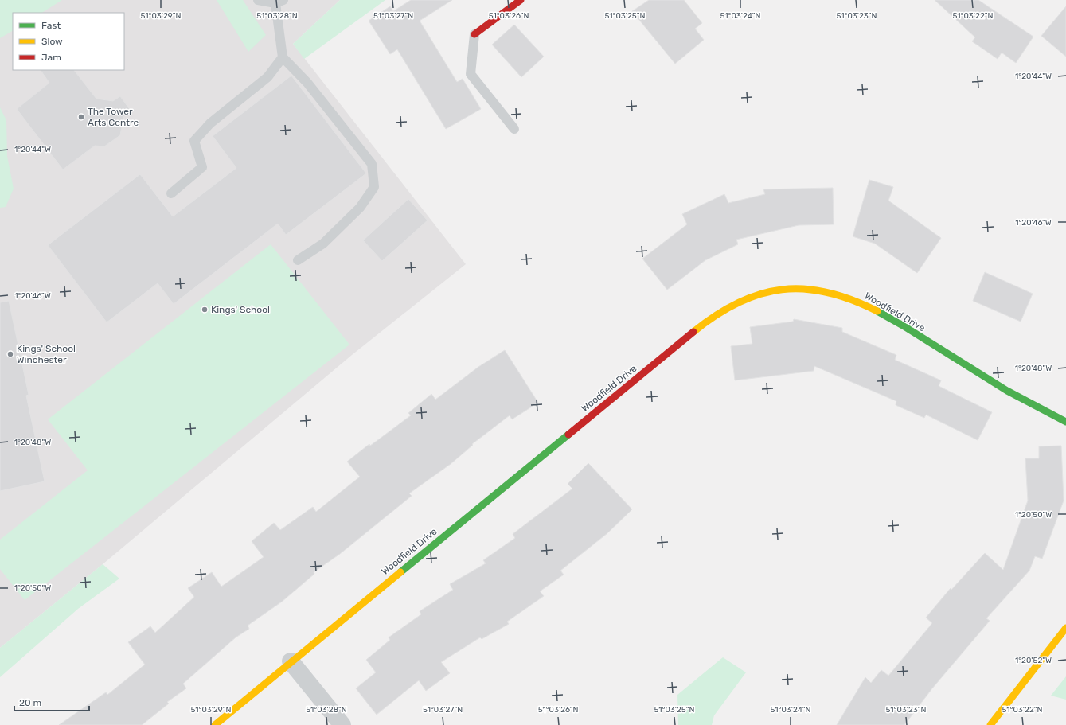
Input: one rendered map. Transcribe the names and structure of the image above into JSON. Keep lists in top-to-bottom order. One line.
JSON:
{"streets":{"street":["Woodfield Drive"]},"places":["The Tower Arts Centre","Kings' School","Kings' School Winchester"],"legend":["Fast","Slow","Jam"],"scale_bar":"20 m","coordinates":["51°03'29\"N","51°03'28\"N","51°03'27\"N","51°03'26\"N","51°03'25\"N","51°03'24\"N","51°03'23\"N","51°03'22\"N","1°20'44\"W","1°20'46\"W","1°20'48\"W","1°20'50\"W","1°20'52\"W"]}
